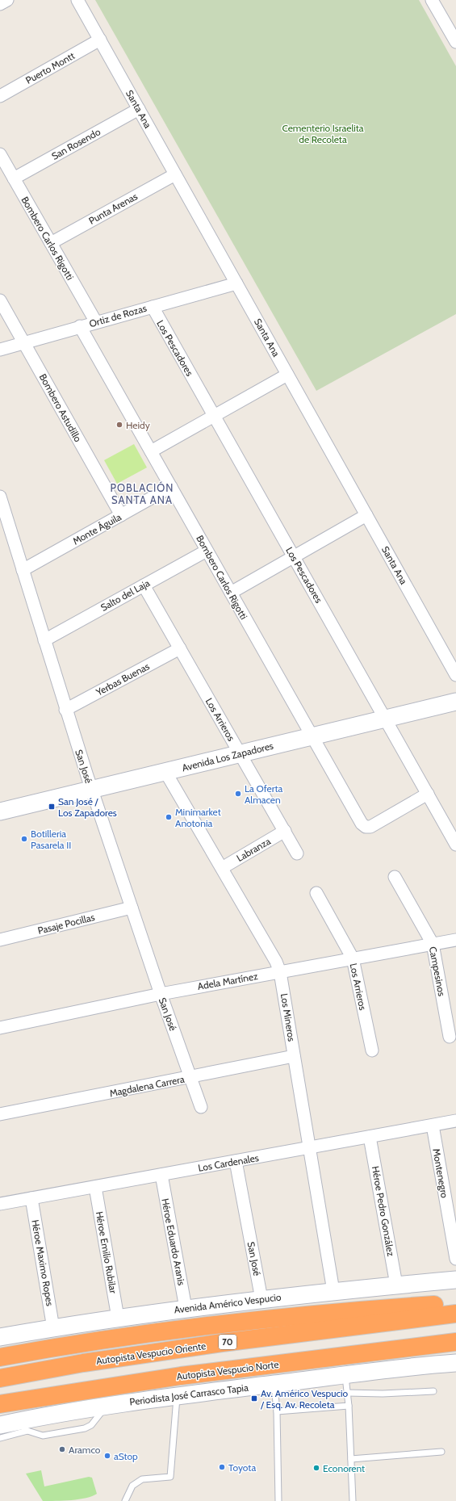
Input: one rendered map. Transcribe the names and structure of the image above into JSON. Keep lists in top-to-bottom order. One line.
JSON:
{"streets":{"highway":["70","Autopista Vespucio Oriente","Autopista Vespucio Norte"],"main road":["Avenida Los Zapadores","Avenida Américo Vespucio","Periodista José Carrasco Tapia"],"street":["Puerto Montt","Santa Ana","San Rosendo","Punta Arenas","Bombero Carlos Rigotti","Ortiz de Rozas","Los Pescadores","Bombero Astudillo","Monte Águila","Salto del Laja","Yerbas Buenas","Los Arrieros","San José","Labranza","Pasaje Pocillas","Campesinos","Adela Martínez","Los Mineros","Magdalena Carrera","Los Cardenales","Montenegro","Héroe Pedro González","Héroe Eduardo Aranis","Héroe Emilio Rubilar","Héroe Maximo Ropes"]},"crossings":[["Puerto Montt","Santa Ana"],["Santa Ana","San Rosendo"],["Santa Ana","Punta Arenas"],["Santa Ana","Ortiz de Rozas"],["San Rosendo","Bombero Carlos Rigotti"],["Punta Arenas","Bombero Carlos Rigotti"],["Bombero Carlos Rigotti","Ortiz de Rozas"],["Bombero Carlos Rigotti","Los Pescadores"],["Bombero Carlos Rigotti","Monte Águila"],["Bombero Carlos Rigotti","Salto del Laja"],["Bombero Carlos Rigotti","Avenida Los Zapadores"],["Ortiz de Rozas","Los Pescadores"],["Ortiz de Rozas","Bombero Astudillo"],["Los Pescadores","Avenida Los Zapadores"],["Bombero Astudillo","Monte Águila"],["Monte Águila","San José"],["Salto del Laja","Los Arrieros"],["Salto del Laja","San José"],["Yerbas Buenas","Los Arrieros"],["Yerbas Buenas","San José"],["Los Arrieros","Avenida Los Zapadores"],["Los Arrieros","Labranza"],["Los Arrieros","Adela Martínez"],["Avenida Los Zapadores","San José"],["Avenida Los Zapadores","Los Mineros"],["San José","Pasaje Pocillas"],["San José","Adela Martínez"],["San José","Magdalena Carrera"],["San José","Los Cardenales"],["San José","Avenida Américo Vespucio"],["Labranza","Los Mineros"],["Campesinos","Adela Martínez"],["Adela Martínez","Los Mineros"],["Los Mineros","Magdalena Carrera"],["Los Mineros","Los Cardenales"],["Los Mineros","Avenida Américo Vespucio"],["Los Cardenales","Montenegro"],["Los Cardenales","Héroe Pedro González"],["Los Cardenales","Héroe Eduardo Aranis"],["Los Cardenales","Héroe Emilio Rubilar"],["Los Cardenales","Héroe Maximo Ropes"],["Héroe Pedro González","Avenida Américo Vespucio"],["Héroe Eduardo Aranis","Avenida Américo Vespucio"],["Héroe Emilio Rubilar","Avenida Américo Vespucio"],["Héroe Maximo Ropes","Avenida Américo Vespucio"]],"districts":["POBLACIÓN SANTA ANA"],"parks":["Cementerio Israelita de Recoleta"],"places":{"other":["Heidy","La Oferta Almacen","Minimarket Anotonia","Botilleria Pasarela II","Aramco","aStop","Toyota","Econorent"],"transit":["San José / Los Zapadores","Av. Américo Vespucio / Esq. Av. Recoleta"]}}
